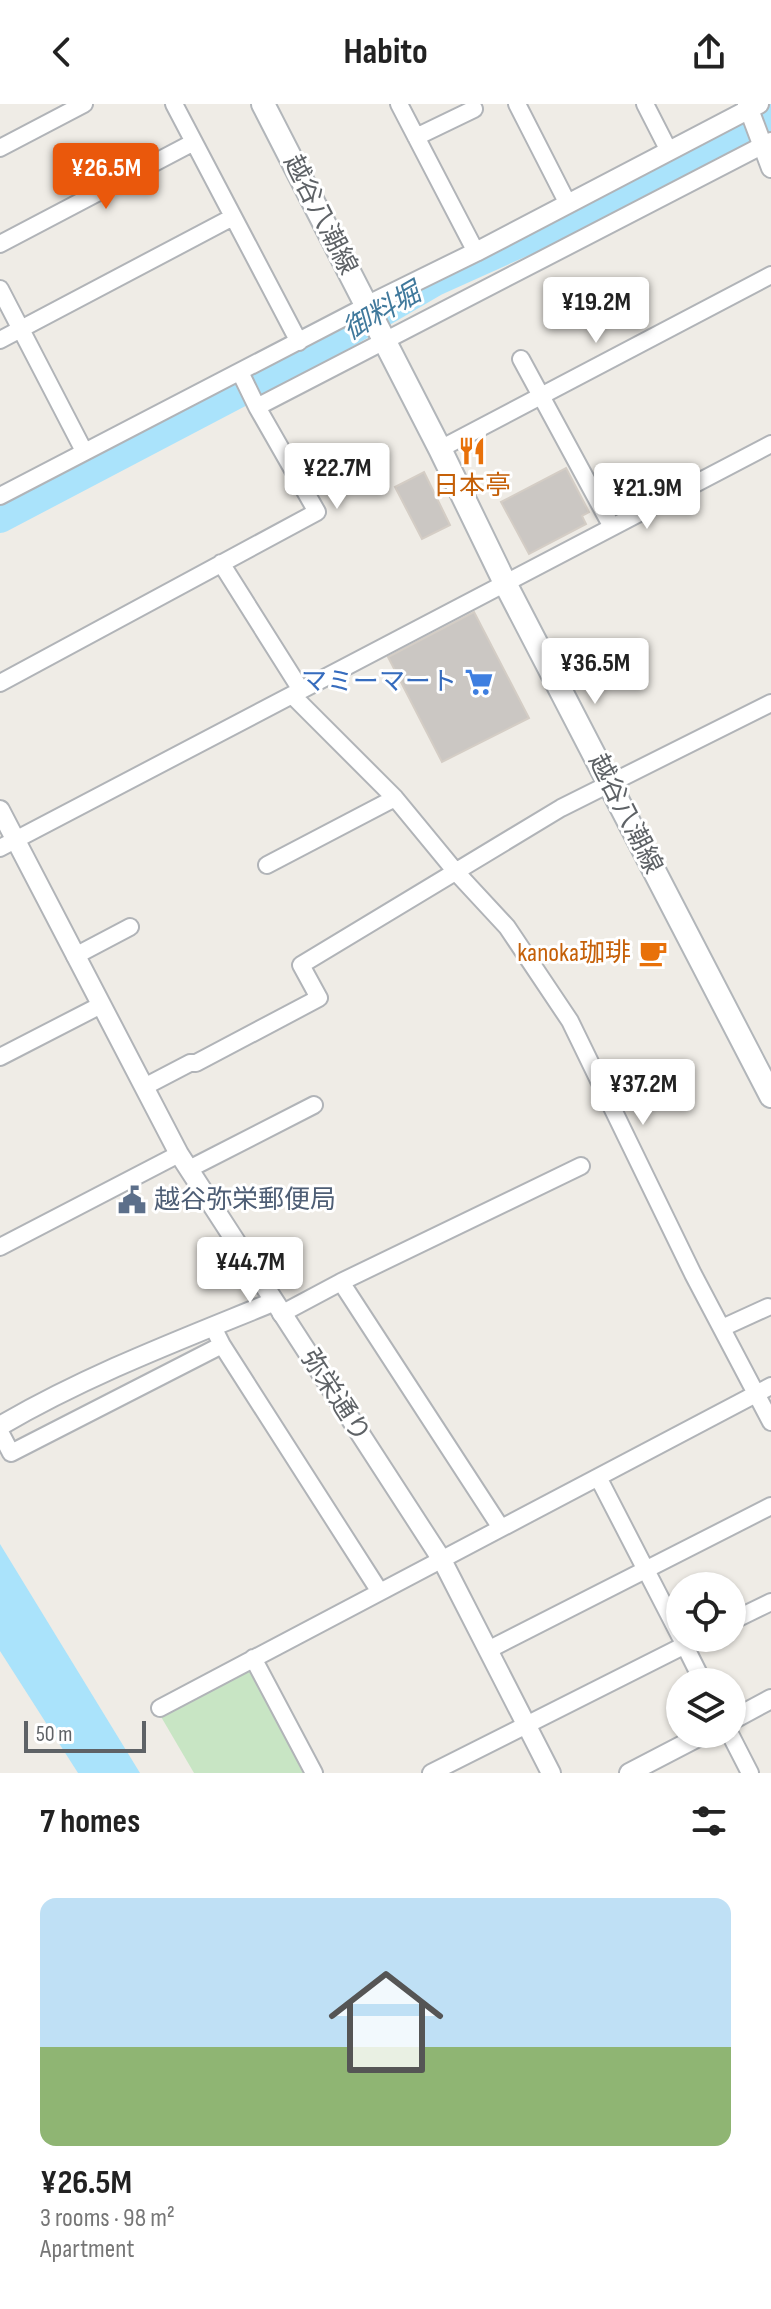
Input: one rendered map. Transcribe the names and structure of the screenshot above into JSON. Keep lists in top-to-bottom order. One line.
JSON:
{"streets":{"main road":["越谷八潮線"],"street":["弥栄通り"]},"water":["御料堀"],"places":{"restaurant":["日本亭"],"supermarket":["マミーマート"],"cafe":["kanoka珈琲"],"public building":["越谷弥栄郵便局"]},"scale_bar":"50 m","page":{"header":"Habito","price":["¥26.5M","¥19.2M","¥22.7M","¥21.9M","¥36.5M","¥37.2M","¥44.7M"],"scale":"50 m","heading":"7 homes","list":[{"name":"¥26.5M","note":"3 rooms · 98 m² · Apartment"}]}}
